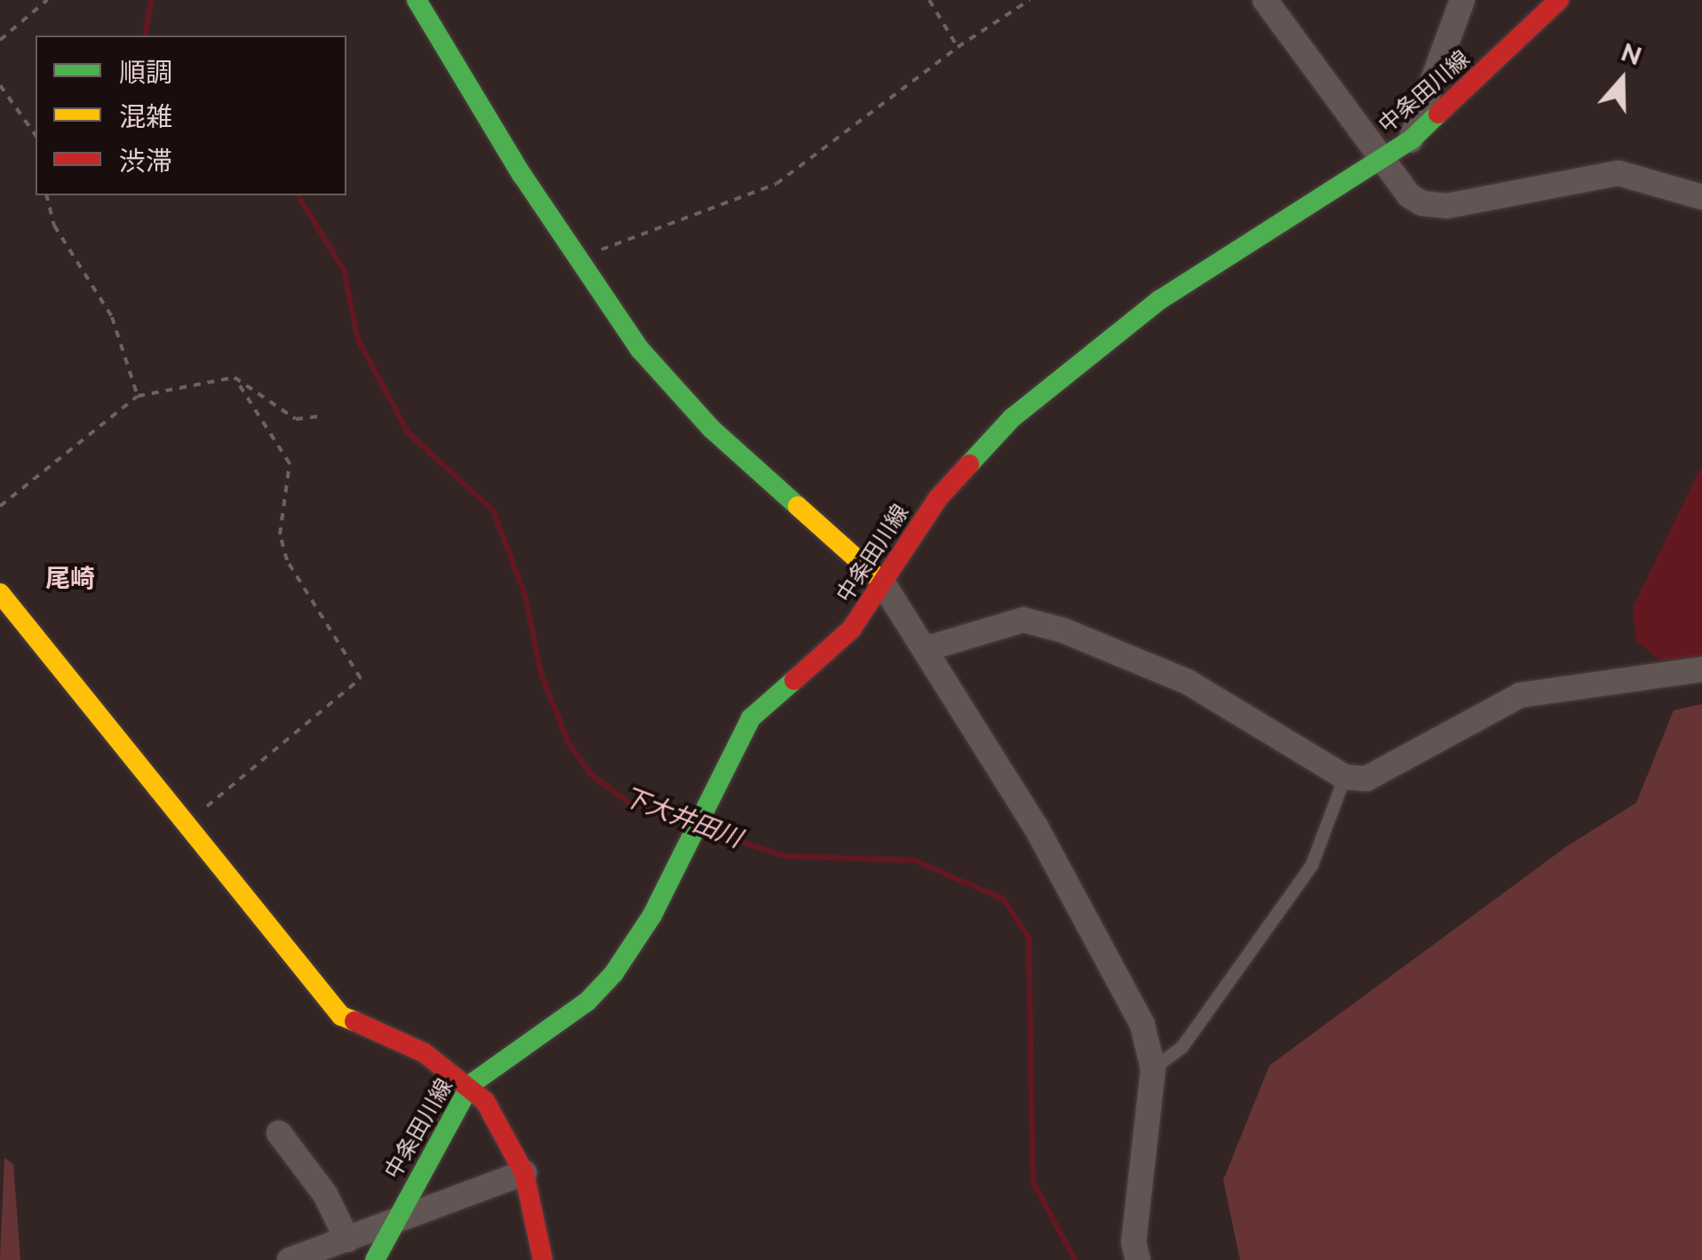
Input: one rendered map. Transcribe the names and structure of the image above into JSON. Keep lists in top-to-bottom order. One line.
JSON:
{"streets":{"main road":["中条田川線"]},"districts":["尾崎"],"water":["下大井田川"],"legend":["順調","混雑","渋滞"],"north":"top"}
